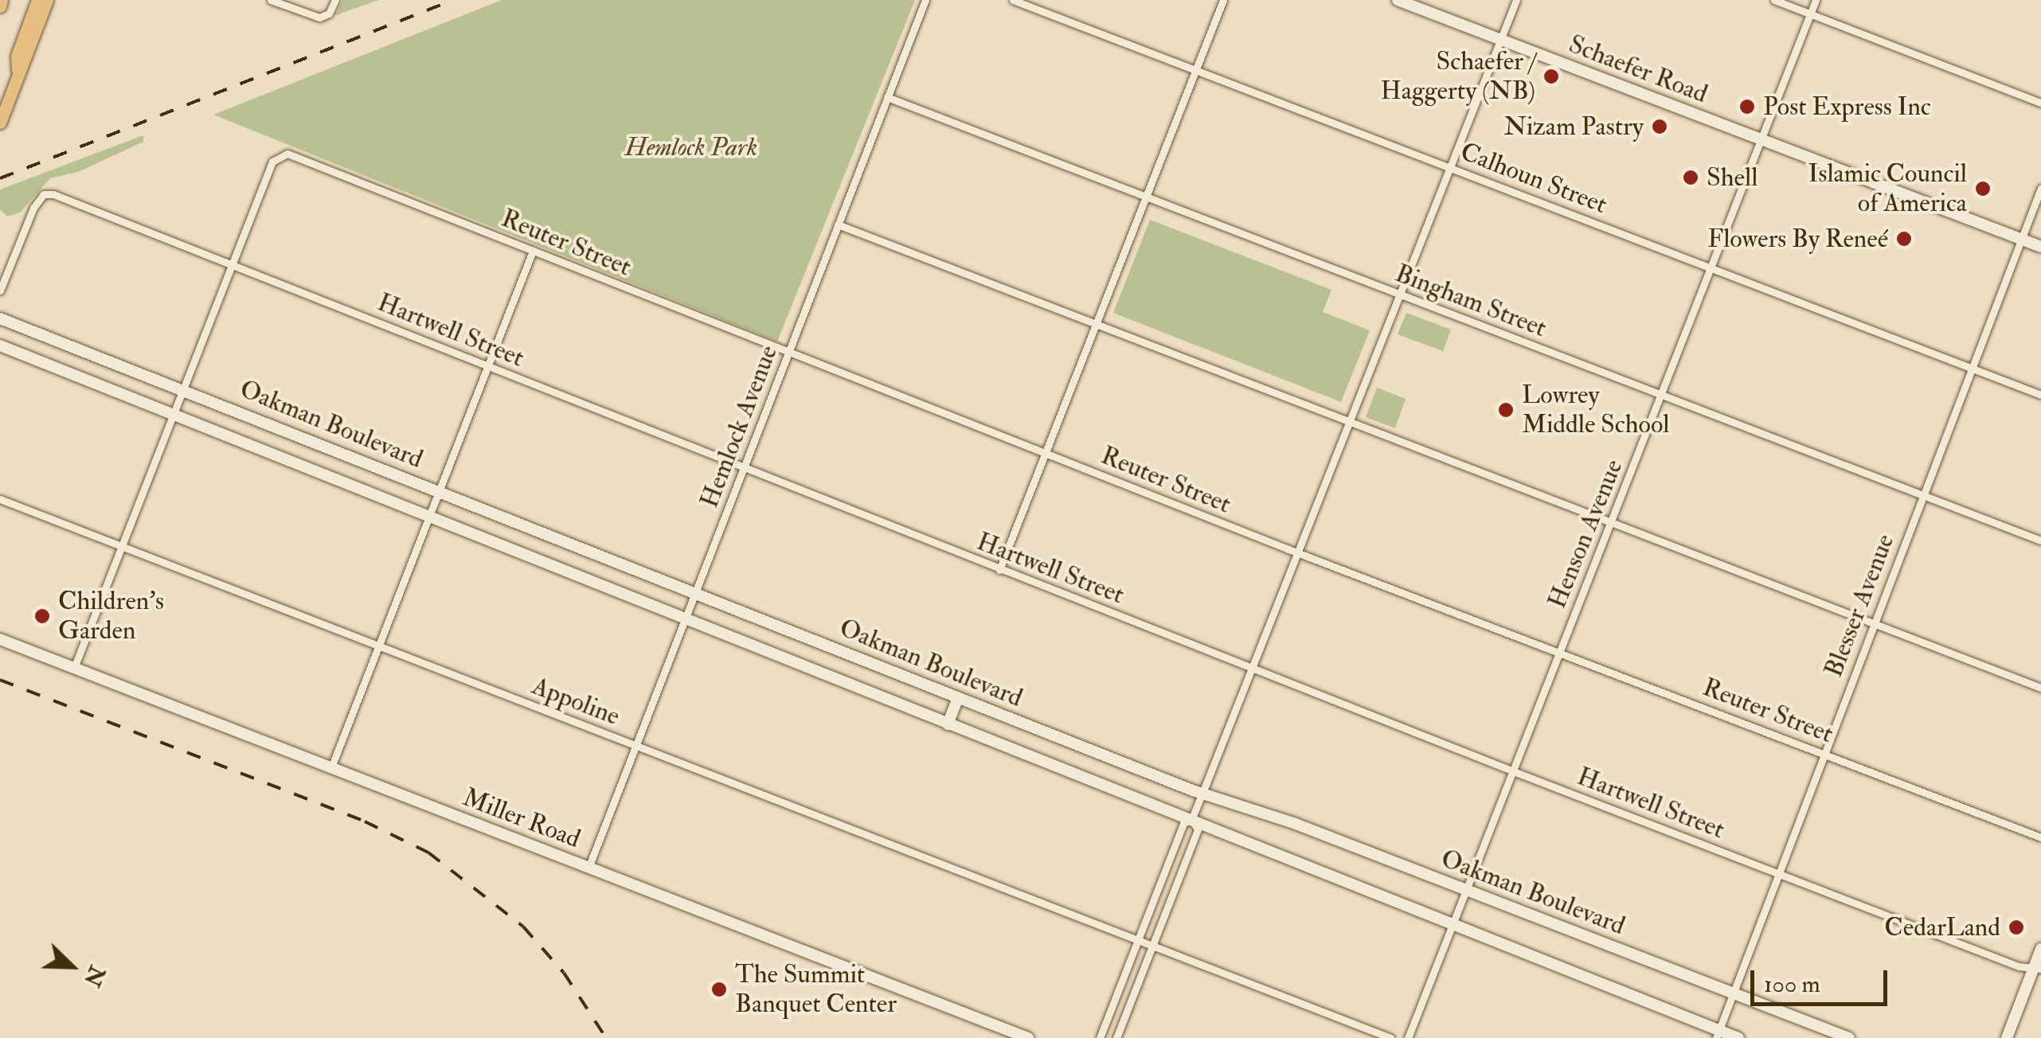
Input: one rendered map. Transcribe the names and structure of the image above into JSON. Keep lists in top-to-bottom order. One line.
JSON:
{"streets":{"street":["Schaefer Road","Calhoun Street","Reuter Street","Bingham Street","Hartwell Street","Oakman Boulevard","Hemlock Avenue","Henson Avenue","Blesser Avenue","Appoline","Miller Road"]},"crossings":[["Schaefer Road","Henson Avenue"],["Schaefer Road","Blesser Avenue"],["Calhoun Street","Henson Avenue"],["Calhoun Street","Blesser Avenue"],["Reuter Street","Hartwell Street"],["Reuter Street","Hemlock Avenue"],["Reuter Street","Henson Avenue"],["Reuter Street","Blesser Avenue"],["Bingham Street","Hemlock Avenue"],["Bingham Street","Henson Avenue"],["Bingham Street","Blesser Avenue"],["Hartwell Street","Hemlock Avenue"],["Hartwell Street","Henson Avenue"],["Hartwell Street","Blesser Avenue"],["Oakman Boulevard","Hemlock Avenue"],["Oakman Boulevard","Henson Avenue"],["Oakman Boulevard","Blesser Avenue"],["Hemlock Avenue","Appoline"],["Hemlock Avenue","Miller Road"]],"parks":["Hemlock Park"],"places":["Schaefer / Haggerty (NB)","Post Express Inc","Nizam Pastry","Shell","Islamic Council of America","Flowers By Reneé","Lowrey Middle School","Children's Garden","CedarLand","The Summit Banquet Center"],"scale_bar":"100 m","north":"bottom right"}
